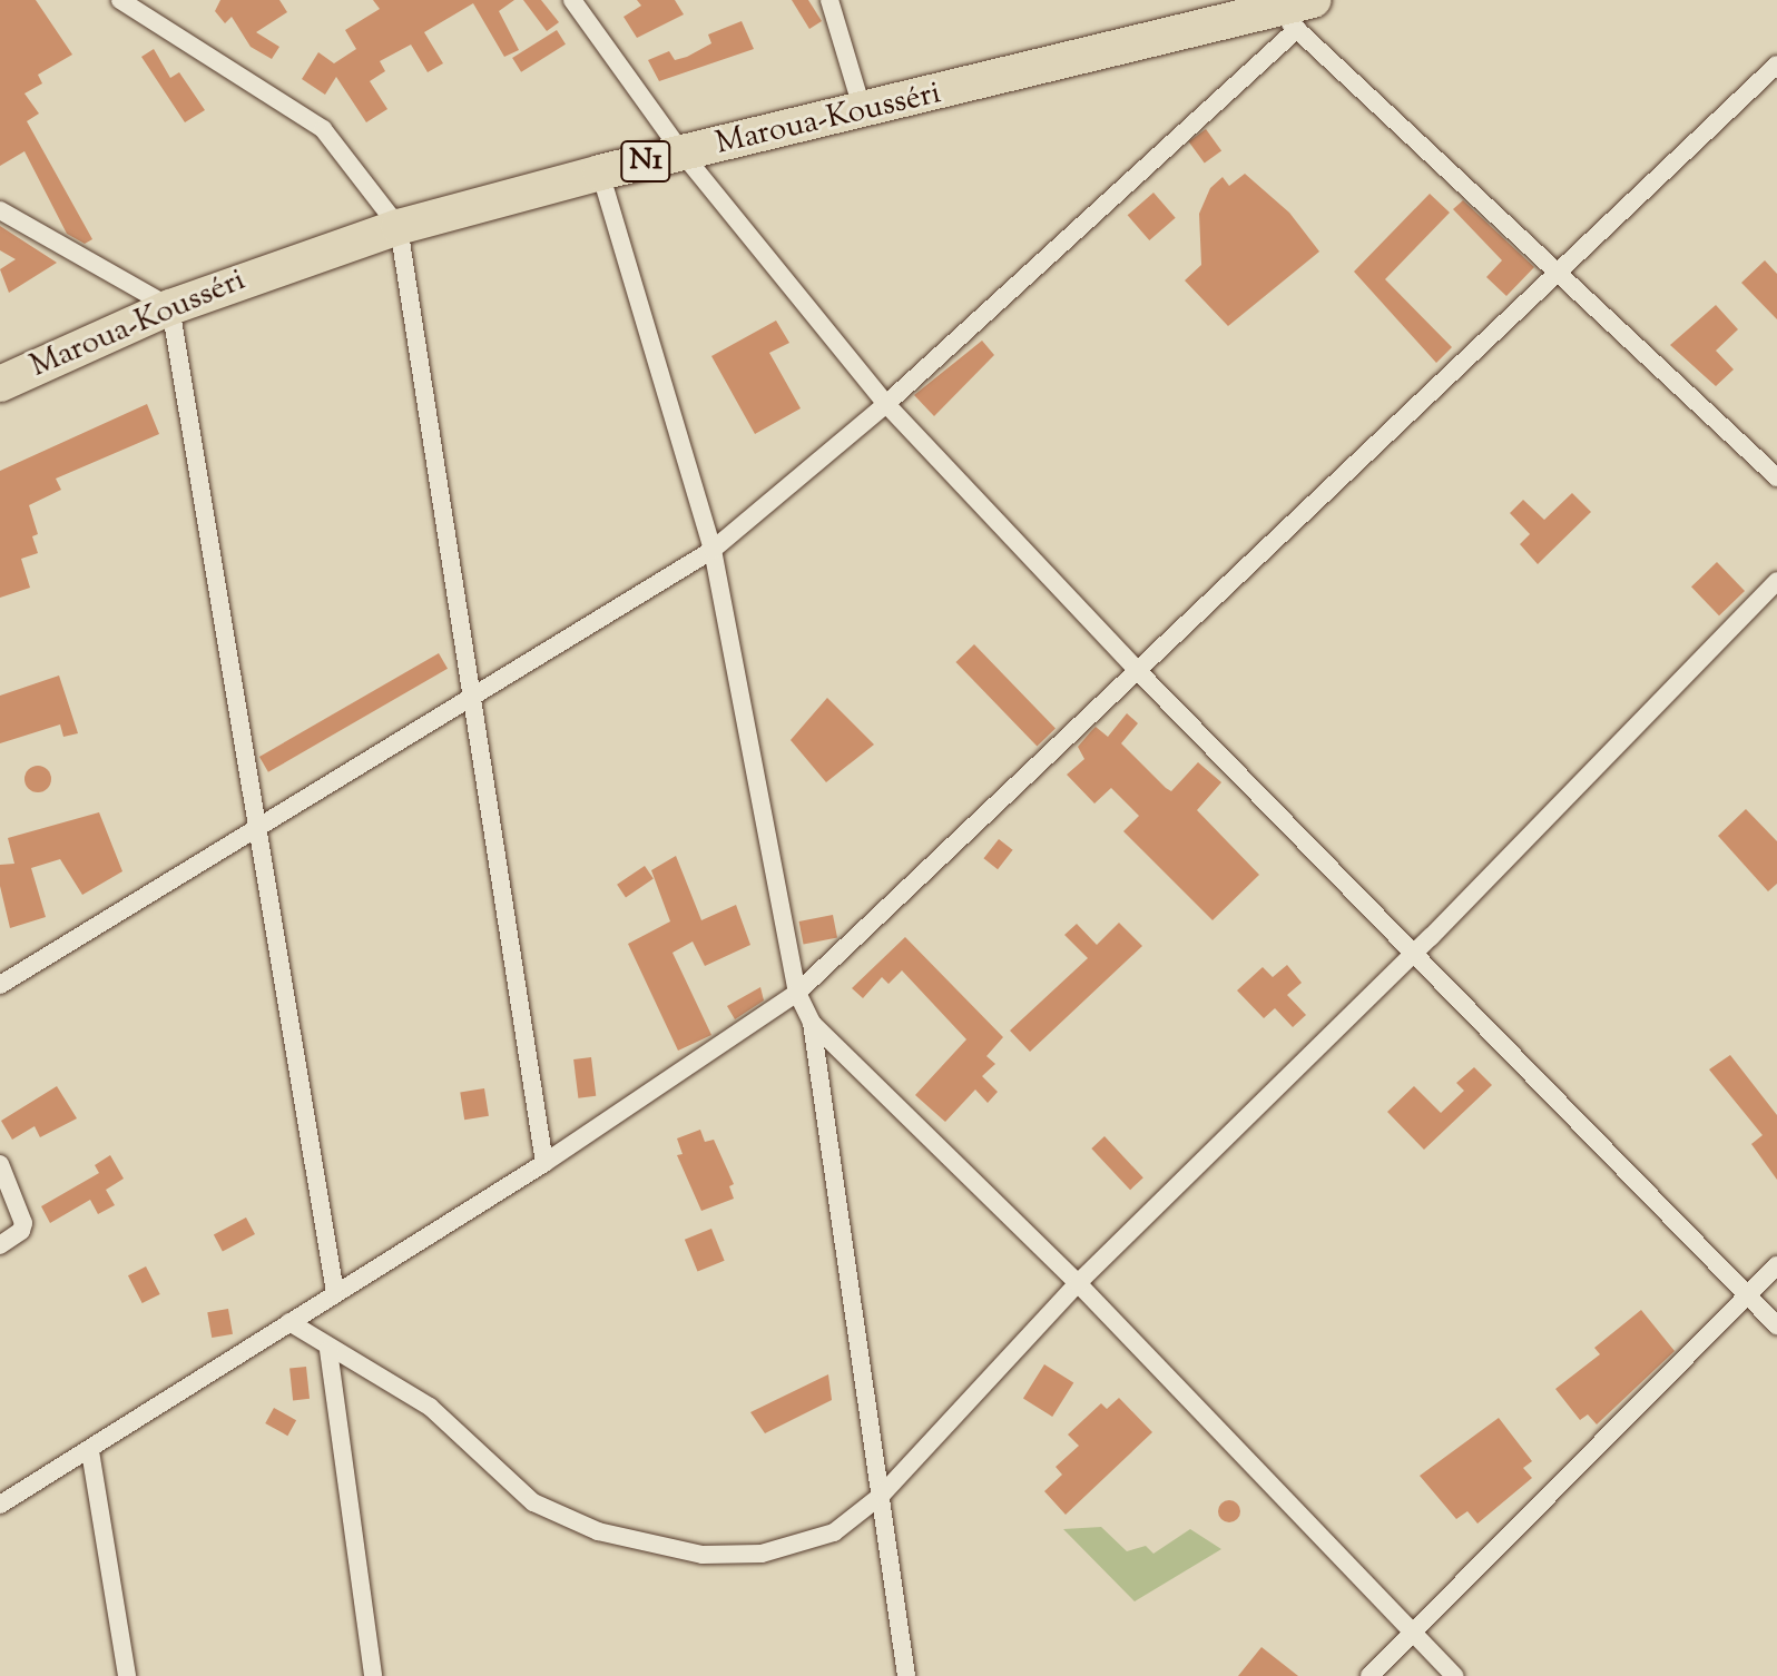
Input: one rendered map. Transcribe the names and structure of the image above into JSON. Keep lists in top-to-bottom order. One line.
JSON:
{"streets":{"highway":["Maroua-Kousséri","N1"]}}
